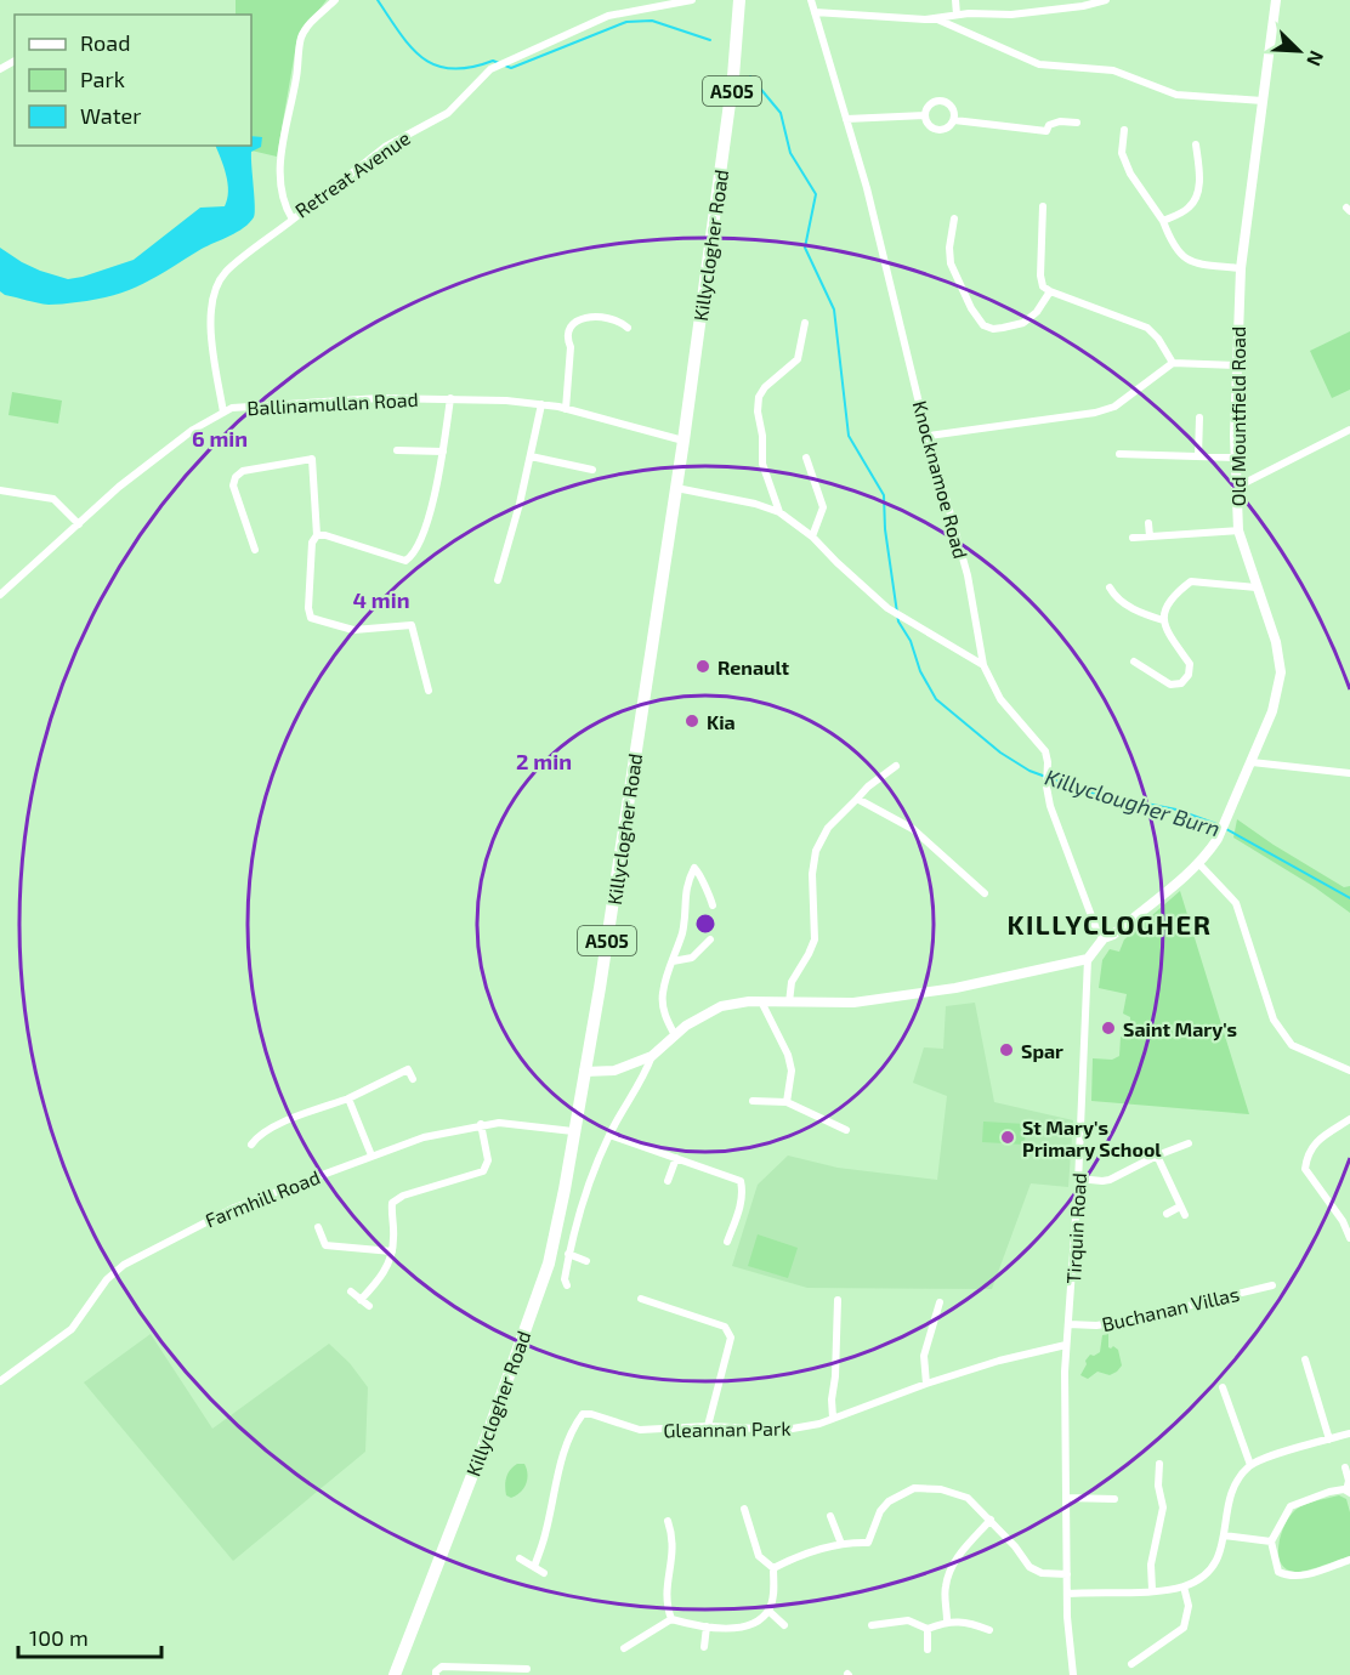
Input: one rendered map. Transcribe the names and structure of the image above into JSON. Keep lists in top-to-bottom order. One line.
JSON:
{"streets":{"highway":["A505","Killyclogher Road"],"street":["Retreat Avenue","Ballinamullan Road","Old Mountfield Road","Knocknamoe Road","Farmhill Road","Tirquin Road","Buchanan Villas","Gleannan Park"]},"crossings":[["Killyclogher Road","Ballinamullan Road"],["Killyclogher Road","Farmhill Road"],["Old Mountfield Road","Knocknamoe Road"],["Old Mountfield Road","Tirquin Road"],["Tirquin Road","Buchanan Villas"],["Tirquin Road","Gleannan Park"]],"districts":["KILLYCLOGHER"],"water":["Killyclougher Burn"],"places":["Renault","Kia","Saint Mary's","Spar","St Mary's Primary School"],"legend":["Road","Park","Water"],"scale_bar":"100 m","north":"bottom right","rings":["6 min","4 min","2 min"]}
